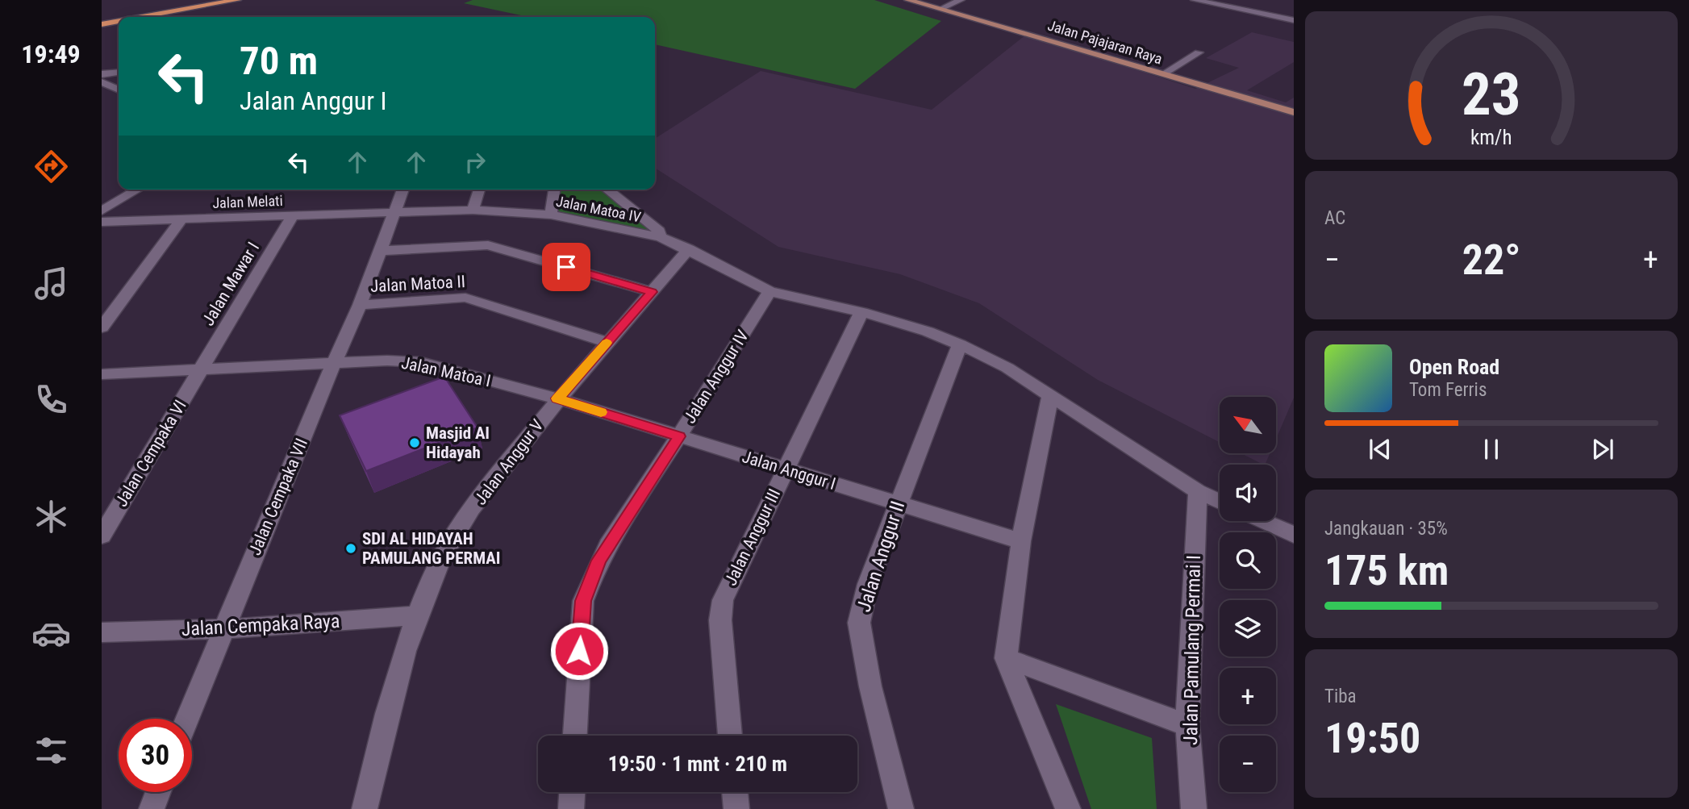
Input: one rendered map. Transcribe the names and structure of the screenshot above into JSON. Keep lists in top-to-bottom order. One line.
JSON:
{"streets":{"main road":["Jalan Pajajaran Raya"],"street":["Jalan Melati","Jalan Matoa IV","Jalan Mawar I","Jalan Matoa II","Jalan Matoa I","Jalan Anggur IV","Jalan Cempaka VI","Jalan Anggur V","Jalan Anggur I","Jalan Cempaka VII","Jalan Anggur III","Jalan Anggur II","Jalan Cempaka Raya","Jalan Pamulang Permai I"]},"crossings":[["Jalan Melati","Jalan Matoa IV"],["Jalan Melati","Jalan Mawar I"],["Jalan Melati","Jalan Cempaka VII"],["Jalan Matoa IV","Jalan Cempaka VII"],["Jalan Mawar I","Jalan Matoa I"],["Jalan Mawar I","Jalan Cempaka VI"],["Jalan Matoa II","Jalan Anggur V"],["Jalan Matoa II","Jalan Cempaka VII"],["Jalan Matoa I","Jalan Cempaka VI"],["Jalan Matoa I","Jalan Anggur V"],["Jalan Matoa I","Jalan Anggur I"],["Jalan Matoa I","Jalan Cempaka VII"],["Jalan Anggur IV","Jalan Anggur I"],["Jalan Anggur V","Jalan Anggur I"],["Jalan Anggur V","Jalan Cempaka Raya"],["Jalan Anggur I","Jalan Anggur III"],["Jalan Anggur I","Jalan Anggur II"],["Jalan Cempaka VII","Jalan Cempaka Raya"]],"places":["Masjid Al Hidayah","SDI AL HIDAYAH PAMULANG PERMAI"],"north":"top left","page":{"tabs":"19:49","turn":["70 m","Jalan Anggur I"],"tile":["AC",["Jangkauan · 35%","175 km"],["Tiba","19:50"]],"heat":["−","22°","+"],"song":["Open Road","Tom Ferris"],"map_buttons":["+","−"],"limit":"30","trip":"19:50 · 1 mnt · 210 m","gauge":["23","km/h"]}}
